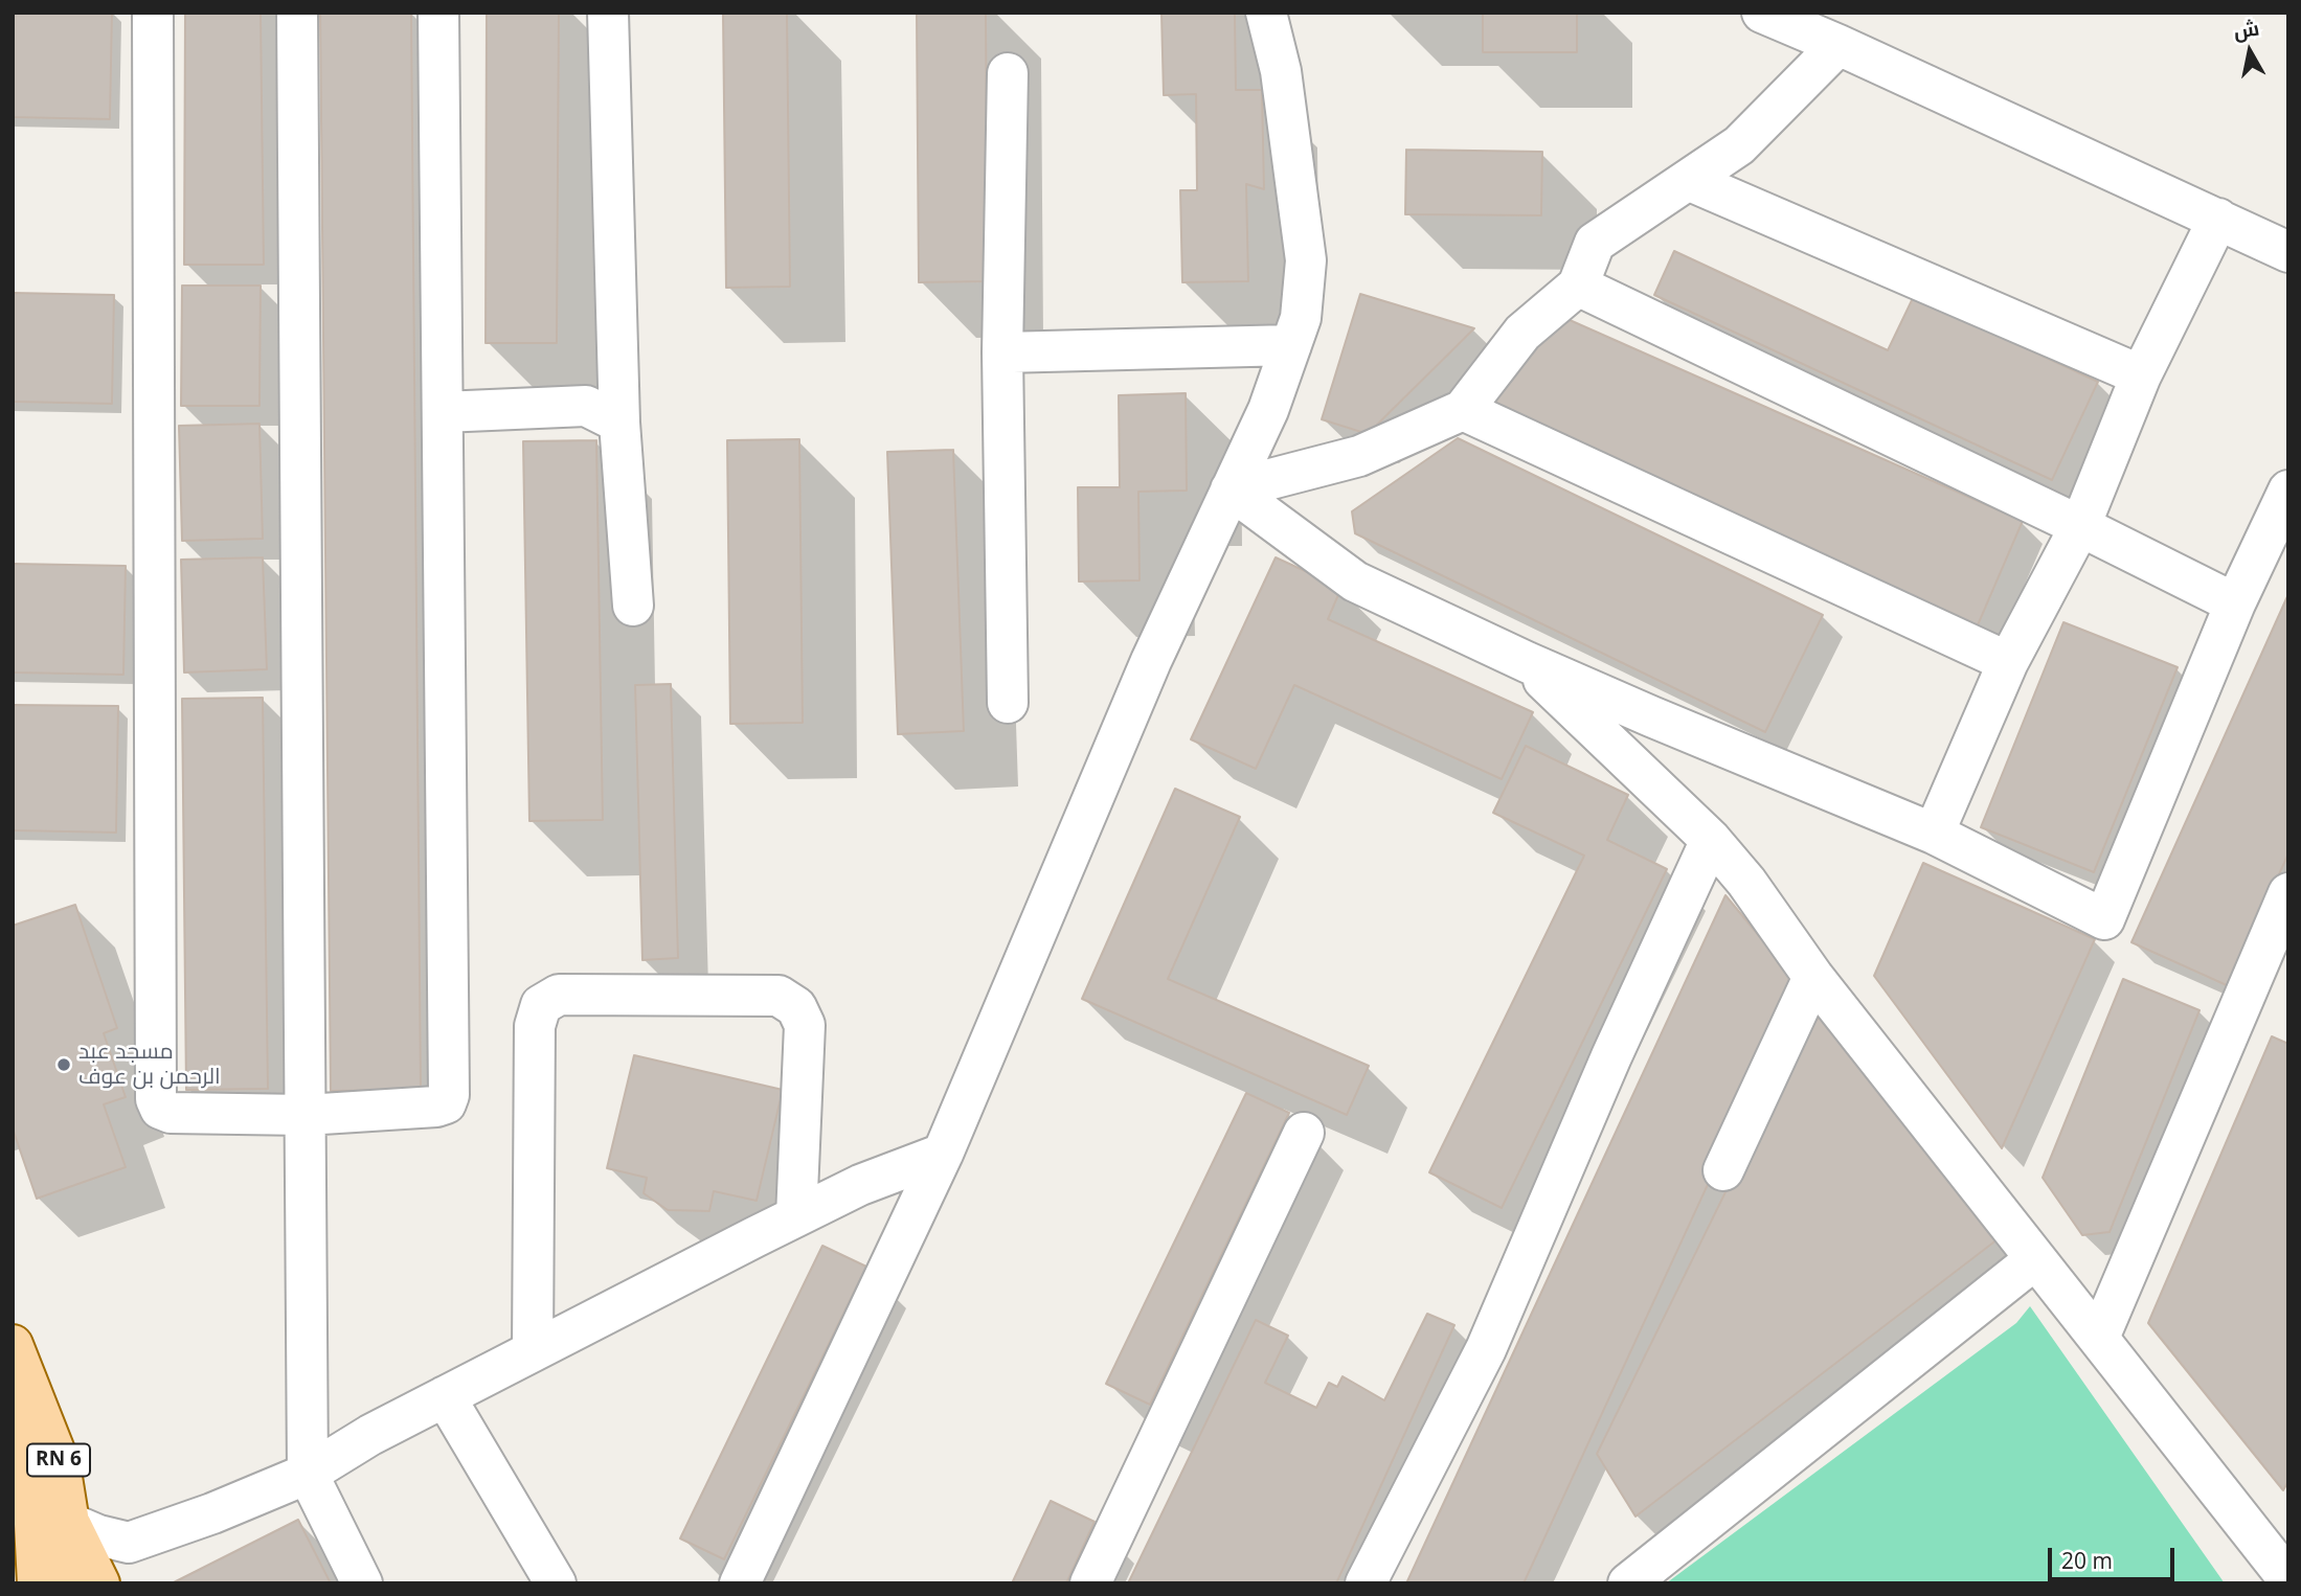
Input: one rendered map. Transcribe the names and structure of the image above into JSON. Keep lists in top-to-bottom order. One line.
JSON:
{"streets":{"main road":["RN 6"]},"places":["مسجد عبد الرحمن بن عوف"],"scale_bar":"20 m","north":"top"}
